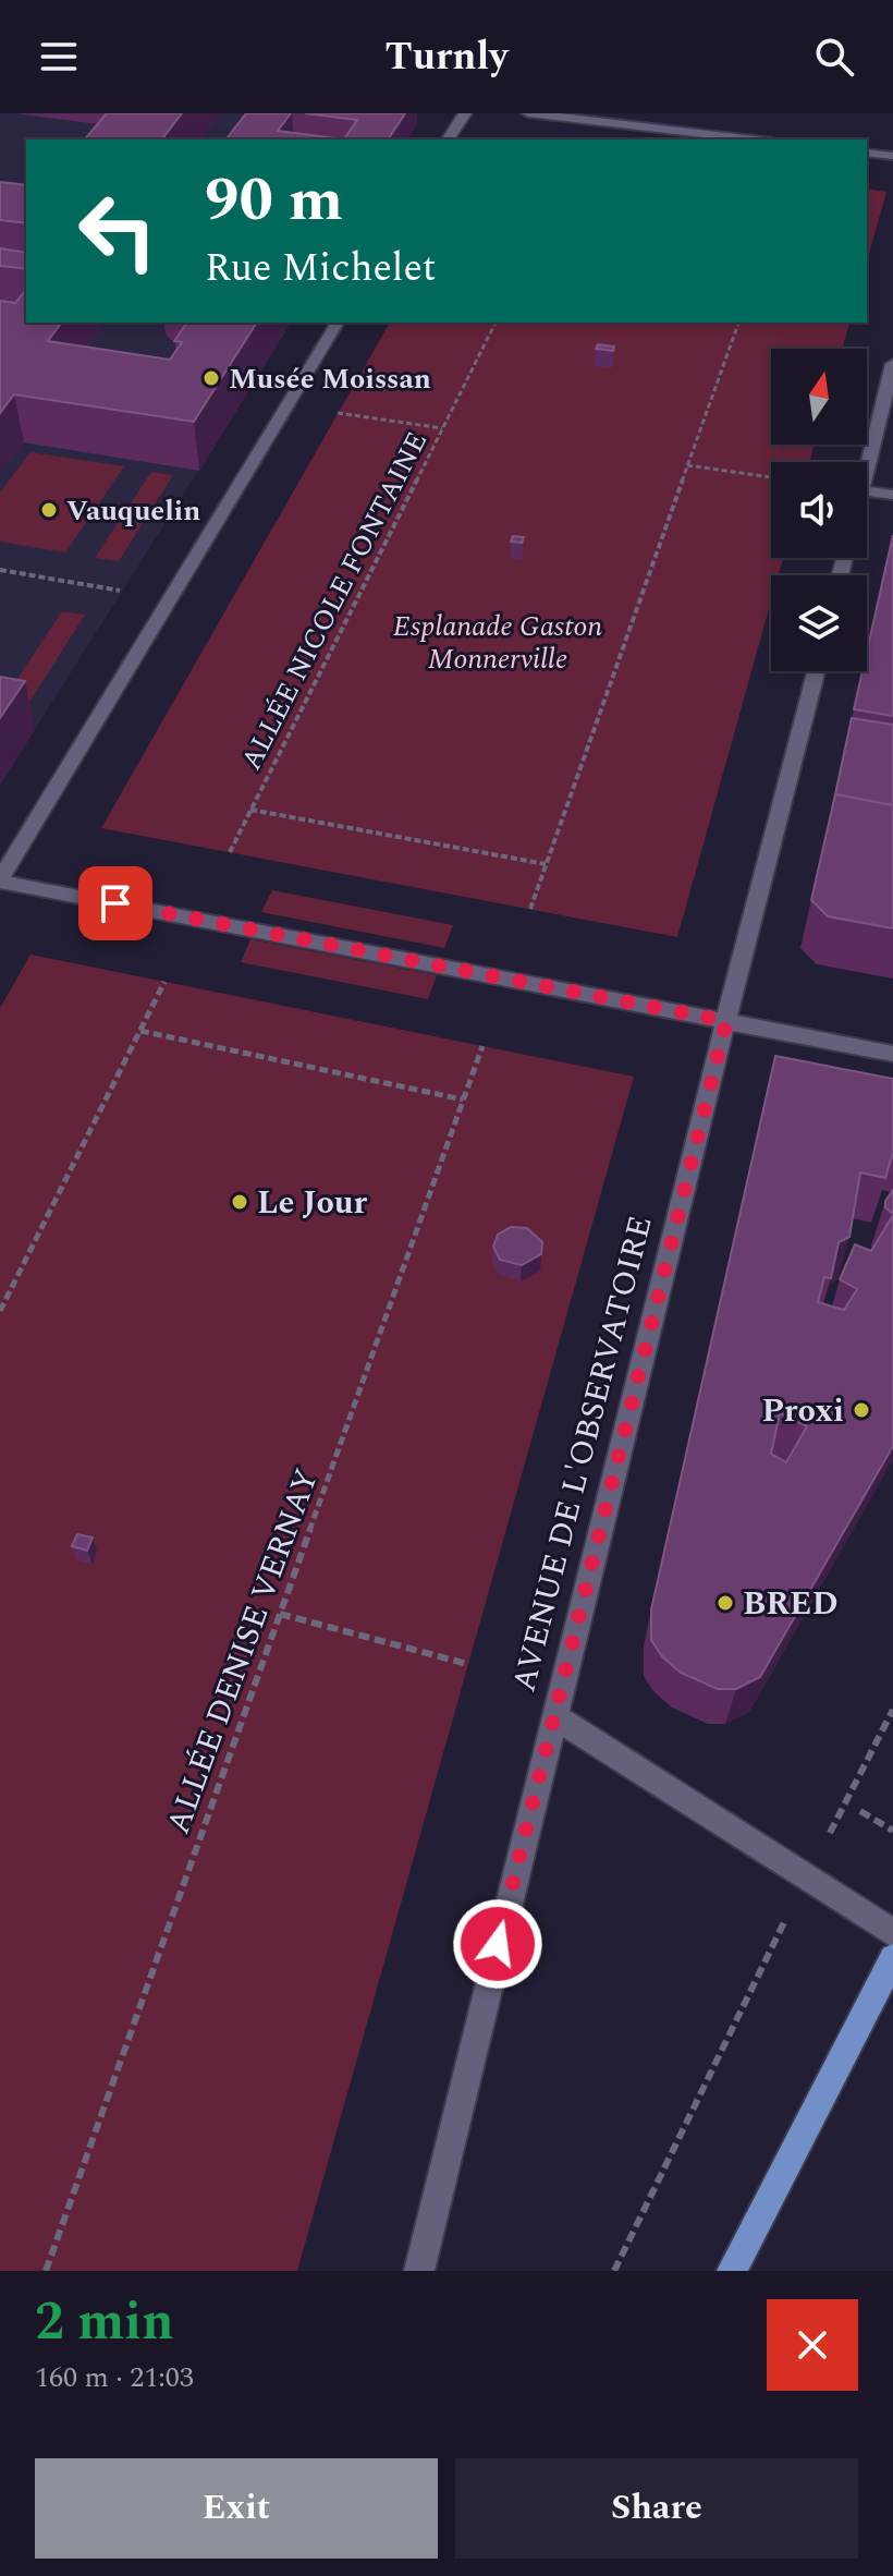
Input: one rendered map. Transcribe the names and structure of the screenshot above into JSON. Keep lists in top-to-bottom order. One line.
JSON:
{"streets":{"street":["AVENUE DE L'OBSERVATOIRE"],"path":["ALLÉE NICOLE FONTAINE","ALLÉE DENISE VERNAY"]},"parks":["Esplanade Gaston Monnerville"],"places":["Musée Moissan","Vauquelin","Le Jour","Proxi","BRED"],"north":"top","page":{"header":"Turnly","turn":["90 m","Rue Michelet"],"heading":["2 min","160 m · 21:03"],"buttons":["Exit","Share"]}}
